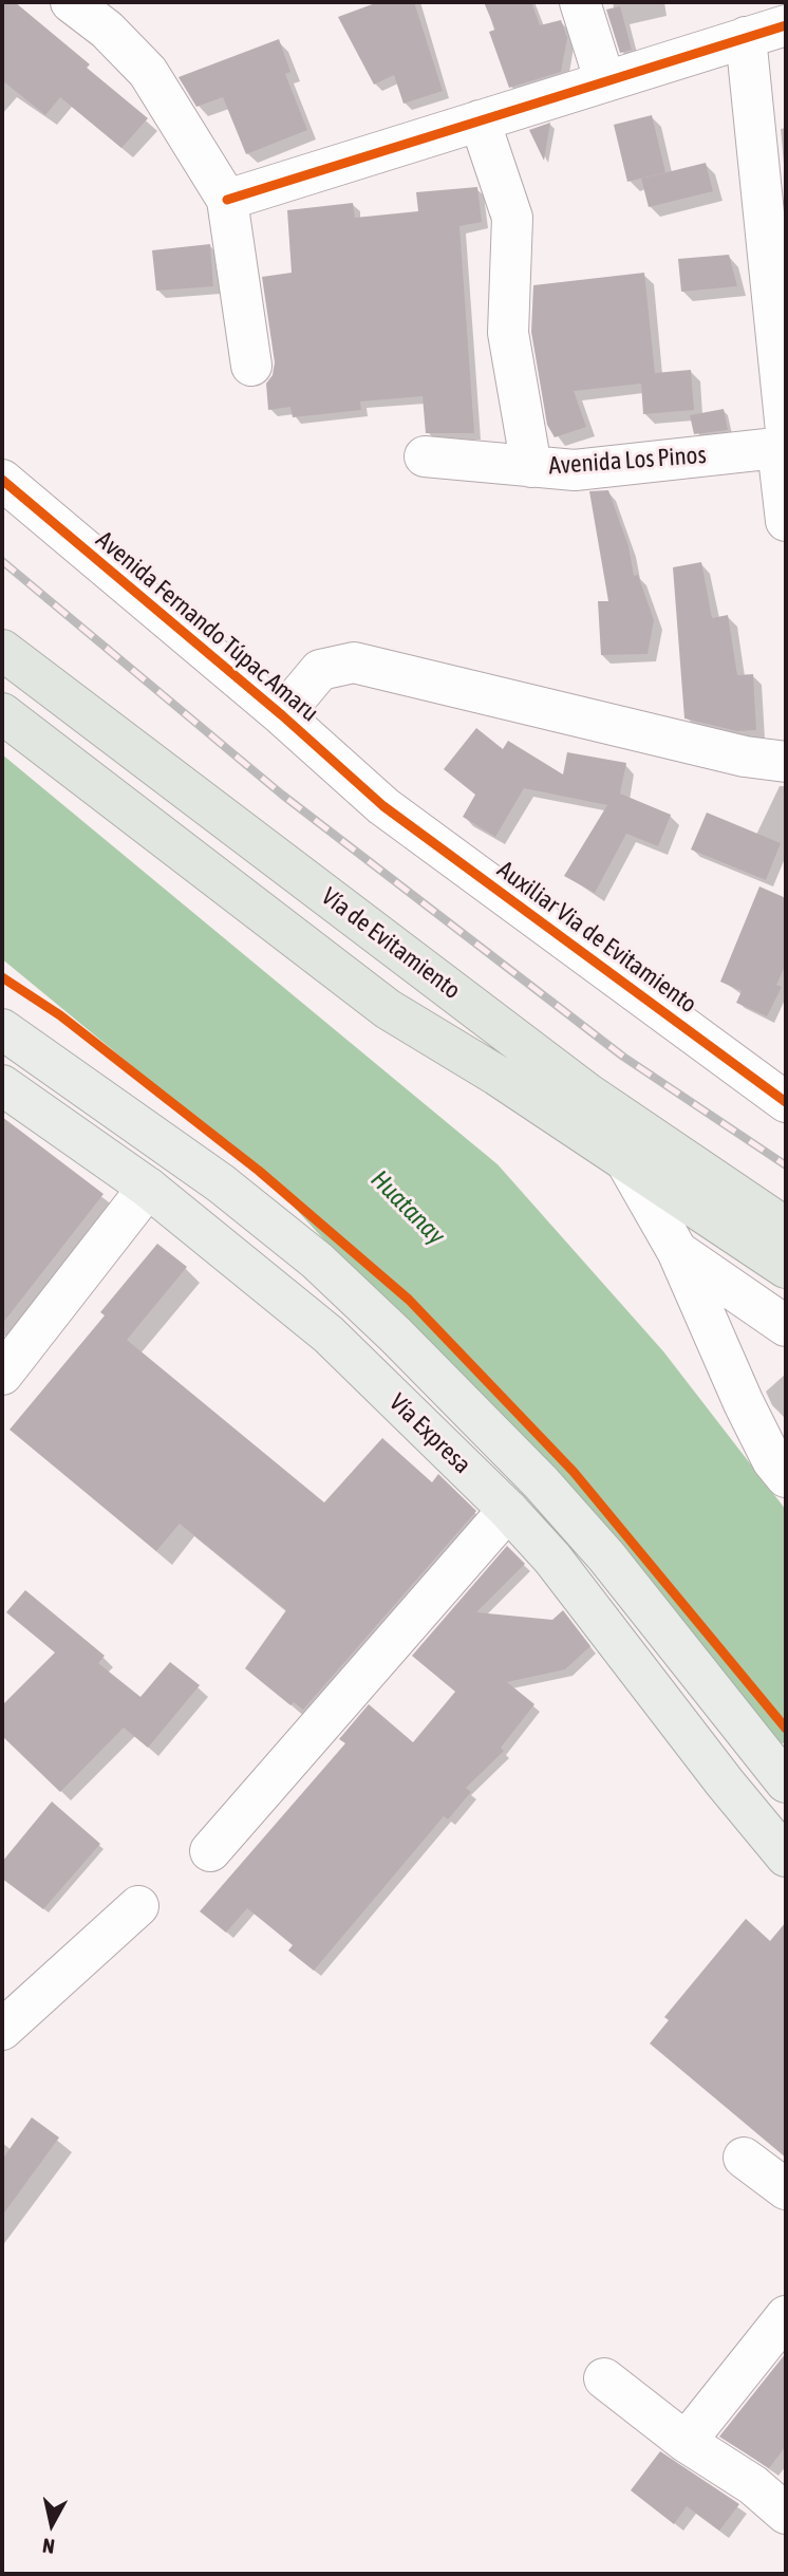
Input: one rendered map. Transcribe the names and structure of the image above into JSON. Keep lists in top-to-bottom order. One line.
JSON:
{"streets":{"highway":["Vía de Evitamiento"],"main road":["Vía Expresa"],"street":["Avenida Los Pinos","Avenida Fernando Túpac Amaru","Auxiliar Via de Evitamiento"]},"crossings":[["Avenida Fernando Túpac Amaru","Auxiliar Via de Evitamiento"]],"water":["Huatanay"],"north":"bottom"}
